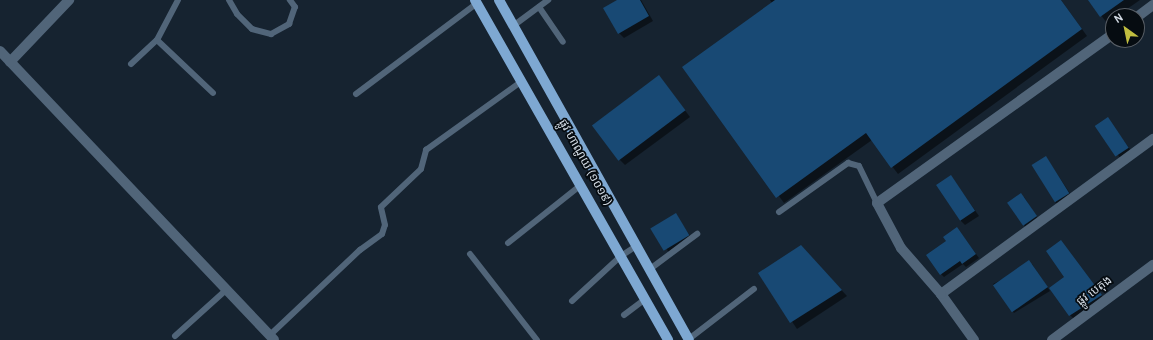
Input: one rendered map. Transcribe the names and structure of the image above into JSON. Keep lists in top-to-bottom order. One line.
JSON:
{"streets":{"main road":["ផ្លូវ ហាណូយ (១០១៩)"],"street":["ផ្លូវ បេតុង"]},"north":"top left"}
